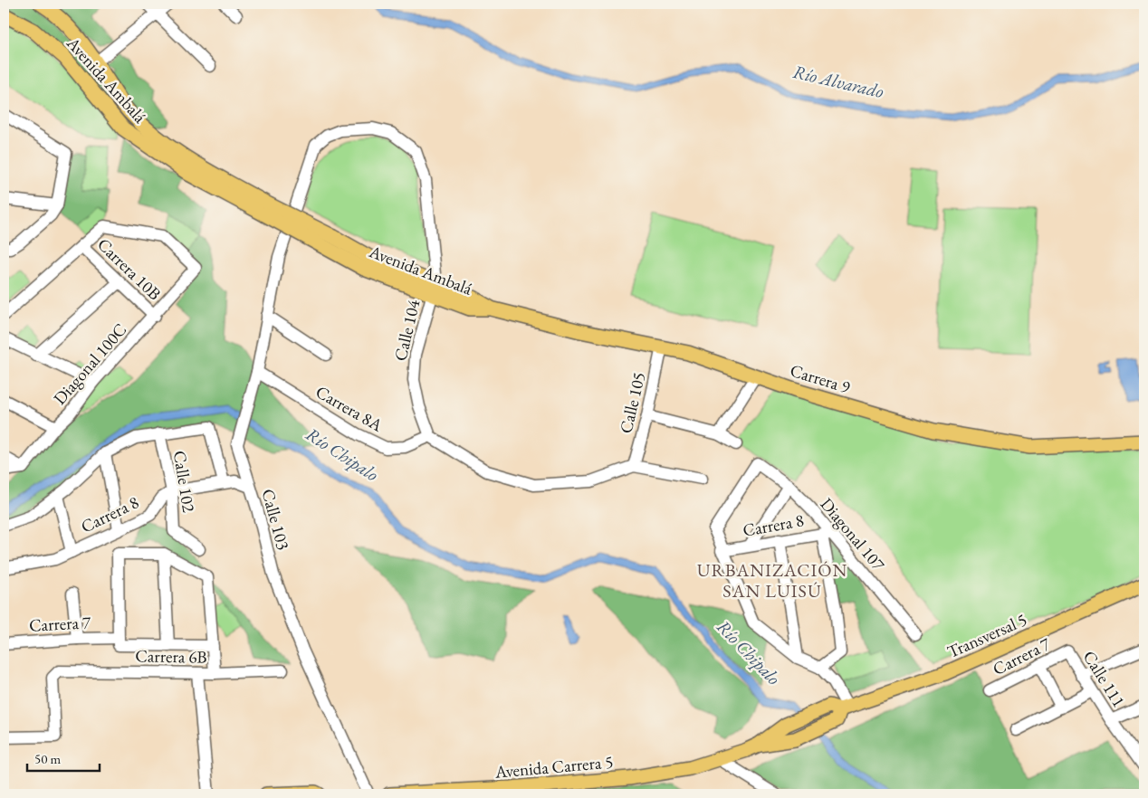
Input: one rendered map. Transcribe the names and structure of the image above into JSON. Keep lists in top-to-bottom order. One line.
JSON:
{"streets":{"main road":["Avenida Ambalá","Carrera 9","Transversal 5","Avenida Carrera 5"],"street":["Carrera 10B","Calle 104","Diagonal 100C","Calle 105","Carrera 8A","Calle 102","Carrera 8","Calle 103","Diagonal 107","Carrera 7","Carrera 6B","Calle 111"]},"crossings":[["Avenida Ambalá","Calle 104"],["Avenida Ambalá","Carrera 9"],["Avenida Ambalá","Calle 103"],["Carrera 10B","Diagonal 100C"],["Calle 104","Carrera 8A"],["Calle 104","Calle 103"],["Carrera 9","Calle 105"],["Carrera 8A","Calle 103"],["Calle 102","Carrera 8"],["Carrera 8","Diagonal 107"],["Carrera 7","Calle 111"],["Transversal 5","Avenida Carrera 5"]],"districts":["URBANIZACIÓN SAN LUISÚ"],"water":["Río Alvarado","Río Chipalo"],"scale_bar":"50 m"}
